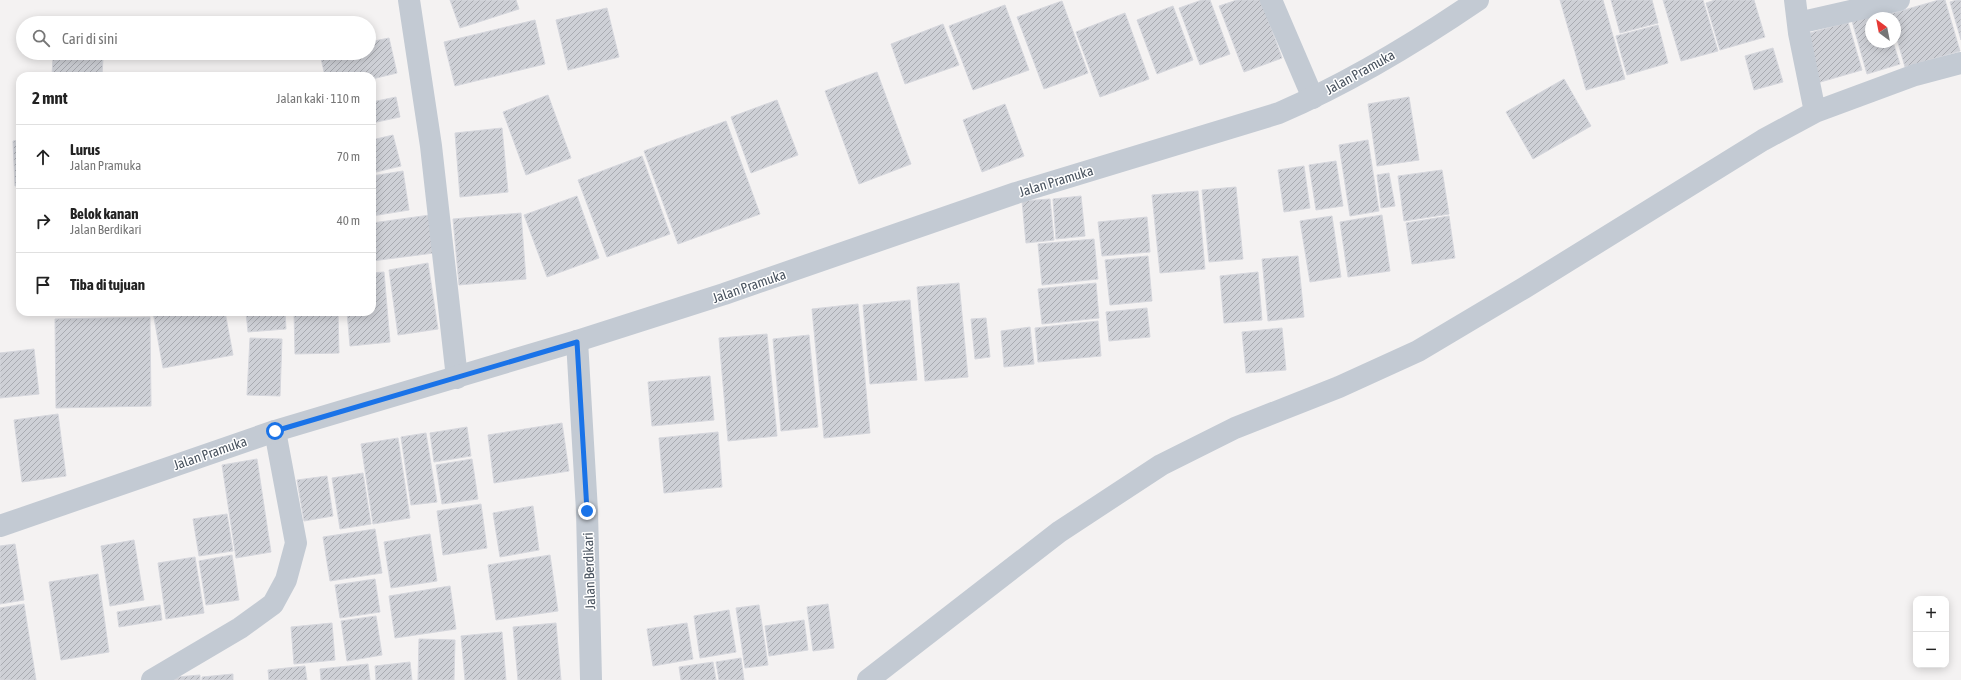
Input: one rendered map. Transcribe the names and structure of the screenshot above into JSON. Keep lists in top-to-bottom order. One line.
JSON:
{"streets":{"street":["Jalan Pramuka","Jalan Berdikari"]},"crossings":[["Jalan Pramuka","Jalan Berdikari"]],"north":"top left","page":{"search":"Cari di sini","heading":["2 mnt","Jalan kaki · 110 m"],"list":[["Lurus","Jalan Pramuka","70 m"],["Belok kanan","Jalan Berdikari","40 m"],"Tiba di tujuan"],"map_buttons":["+","−"]}}
